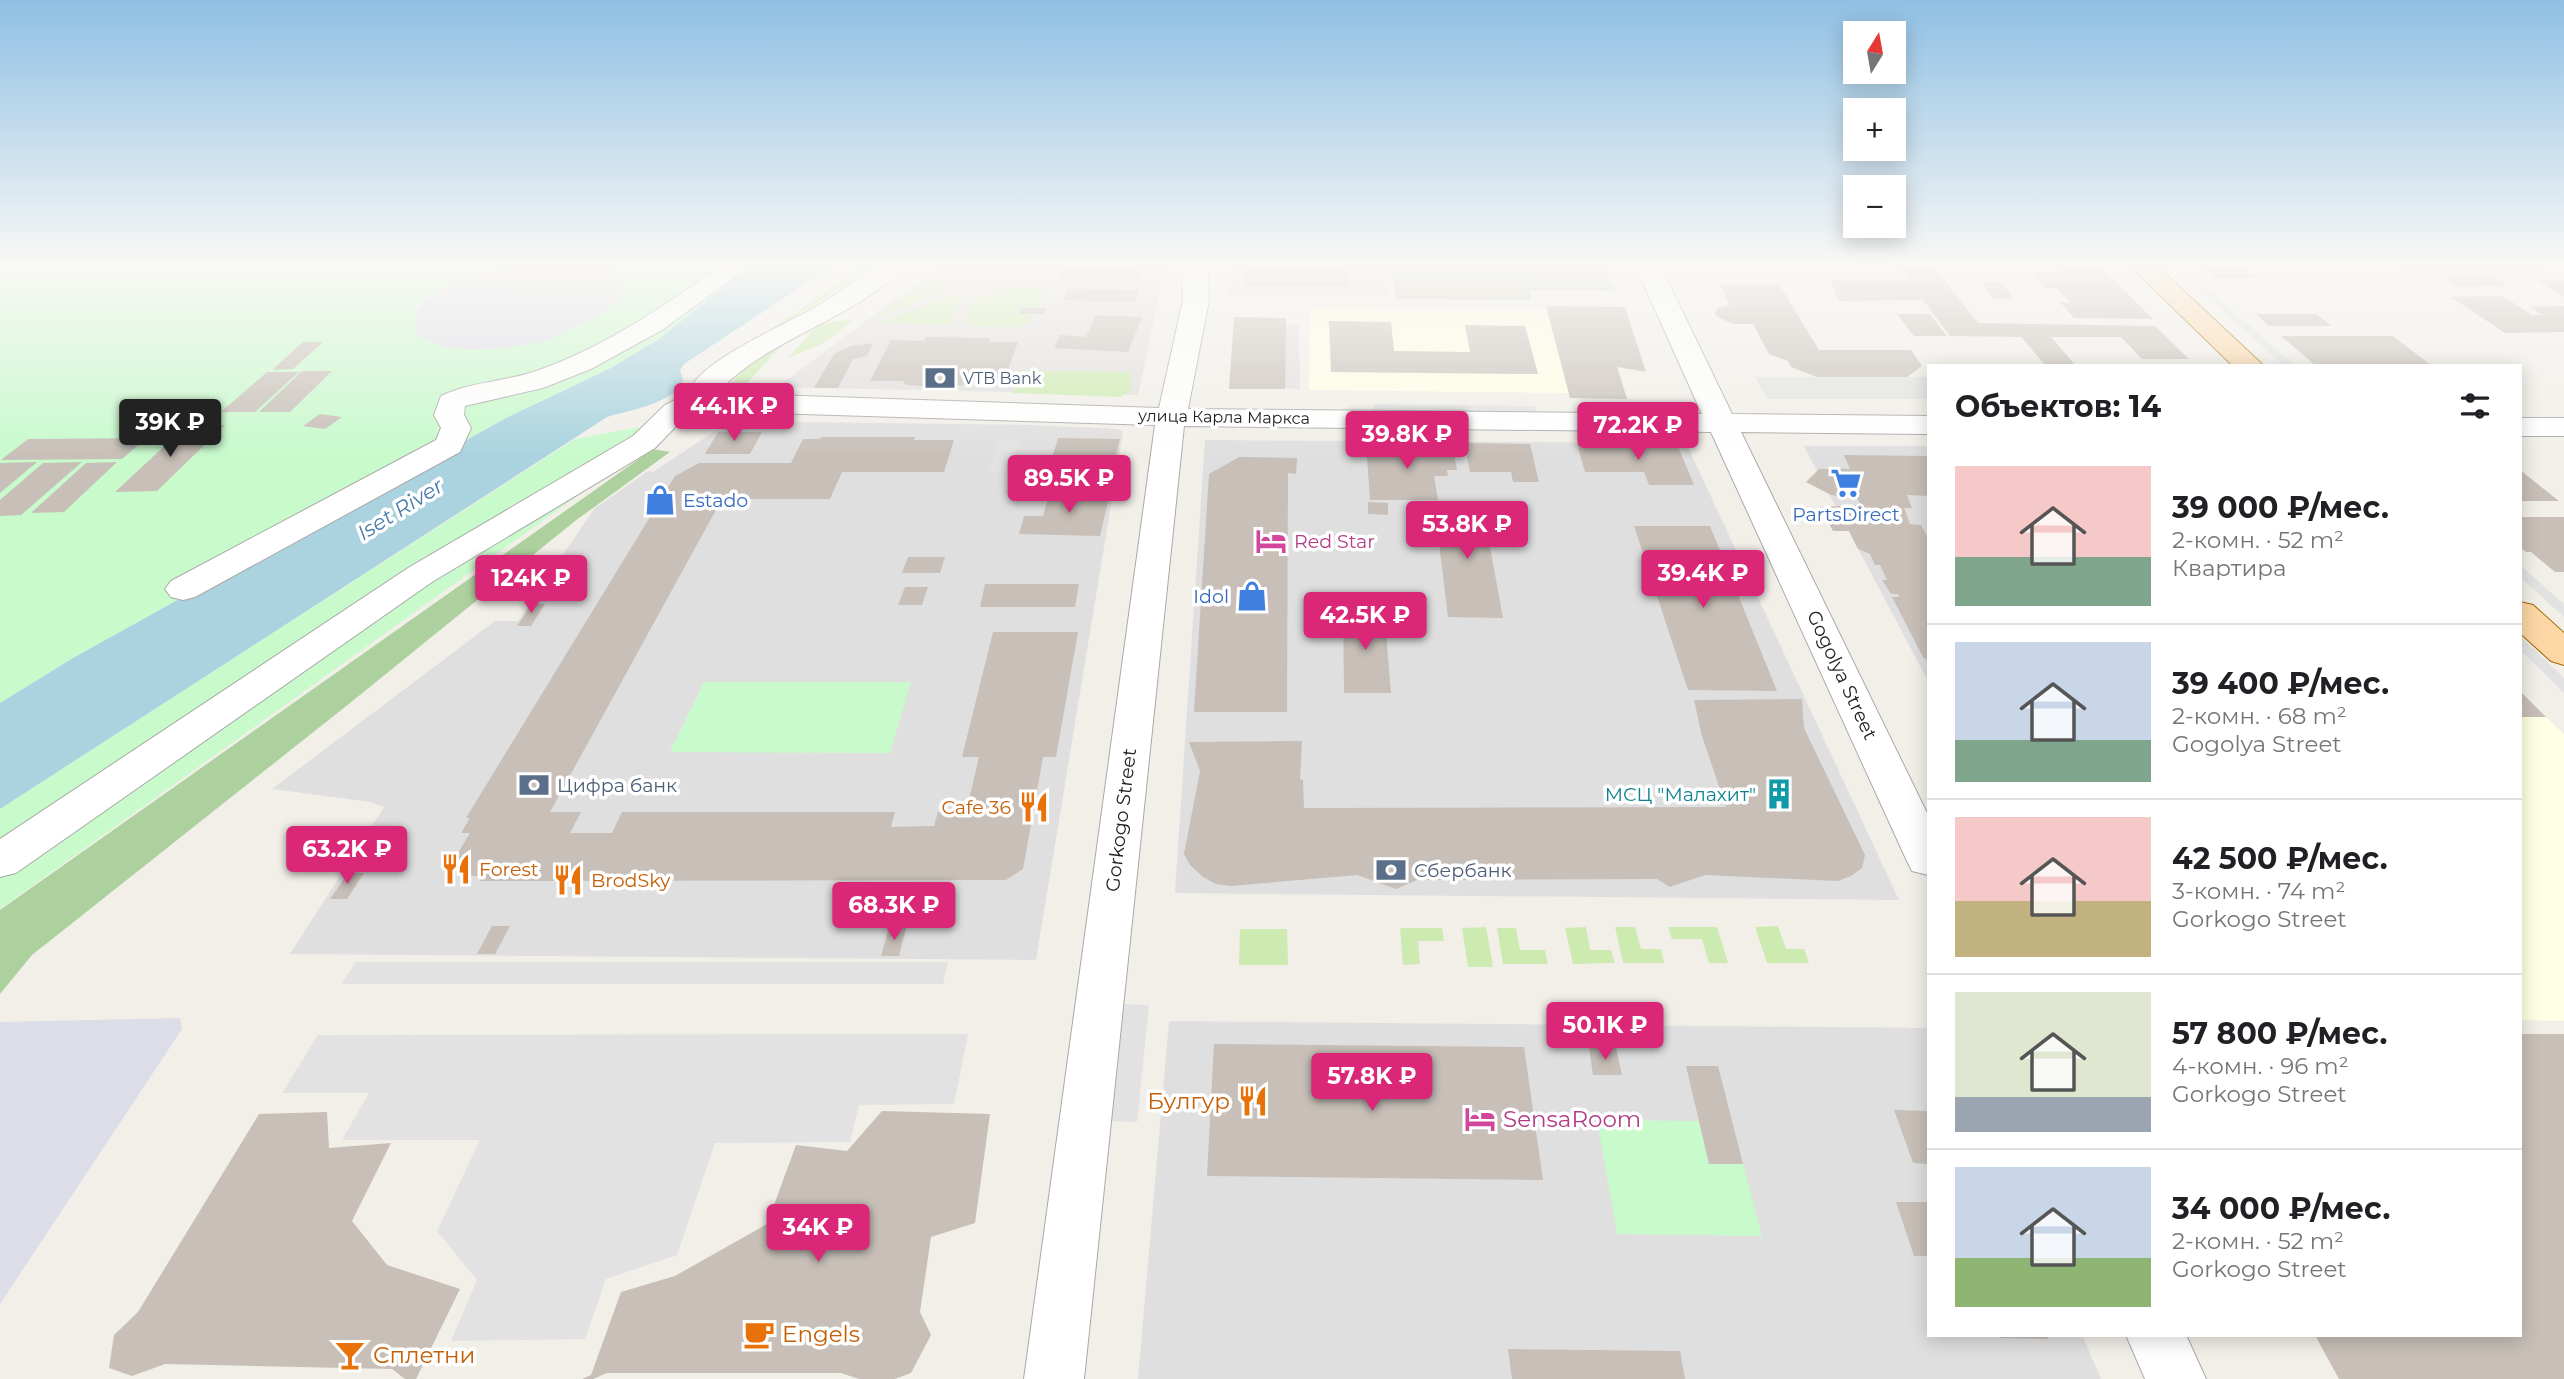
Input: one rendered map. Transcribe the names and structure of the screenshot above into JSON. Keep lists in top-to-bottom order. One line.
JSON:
{"streets":{"street":["улица Карла Маркса","Gogolya Street","Gorkogo Street"]},"crossings":[["улица Карла Маркса","Gogolya Street"],["улица Карла Маркса","Gorkogo Street"]],"water":["Iset River"],"places":{"bank":["VTB Bank","Цифра банк","Сбербанк"],"supermarket":["PartsDirect"],"shop":["Estado","Idol"],"hotel":["Red Star","SensaRoom"],"building":["МСЦ \"Малахит\""],"restaurant":["Cafe 36","Forest","BrodSky","Булгур"],"cafe":["Engels"],"bar":["Сплетни"]},"north":"top","page":{"map_buttons":["+","−"],"heading":"Объектов: 14","price":["44.1K ₽","39K ₽","72.2K ₽","39.8K ₽","89.5K ₽","53.8K ₽","39.4K ₽","124K ₽","42.5K ₽","63.2K ₽","68.3K ₽","50.1K ₽","57.8K ₽","34K ₽"],"list":[{"name":"39 000 ₽/мес.","note":"2-комн. · 52 m² · Квартира"},{"name":"39 400 ₽/мес.","note":"2-комн. · 68 m² · Gogolya Street"},{"name":"42 500 ₽/мес.","note":"3-комн. · 74 m² · Gorkogo Street"},{"name":"57 800 ₽/мес.","note":"4-комн. · 96 m² · Gorkogo Street"},{"name":"34 000 ₽/мес.","note":"2-комн. · 52 m² · Gorkogo Street"}]}}
